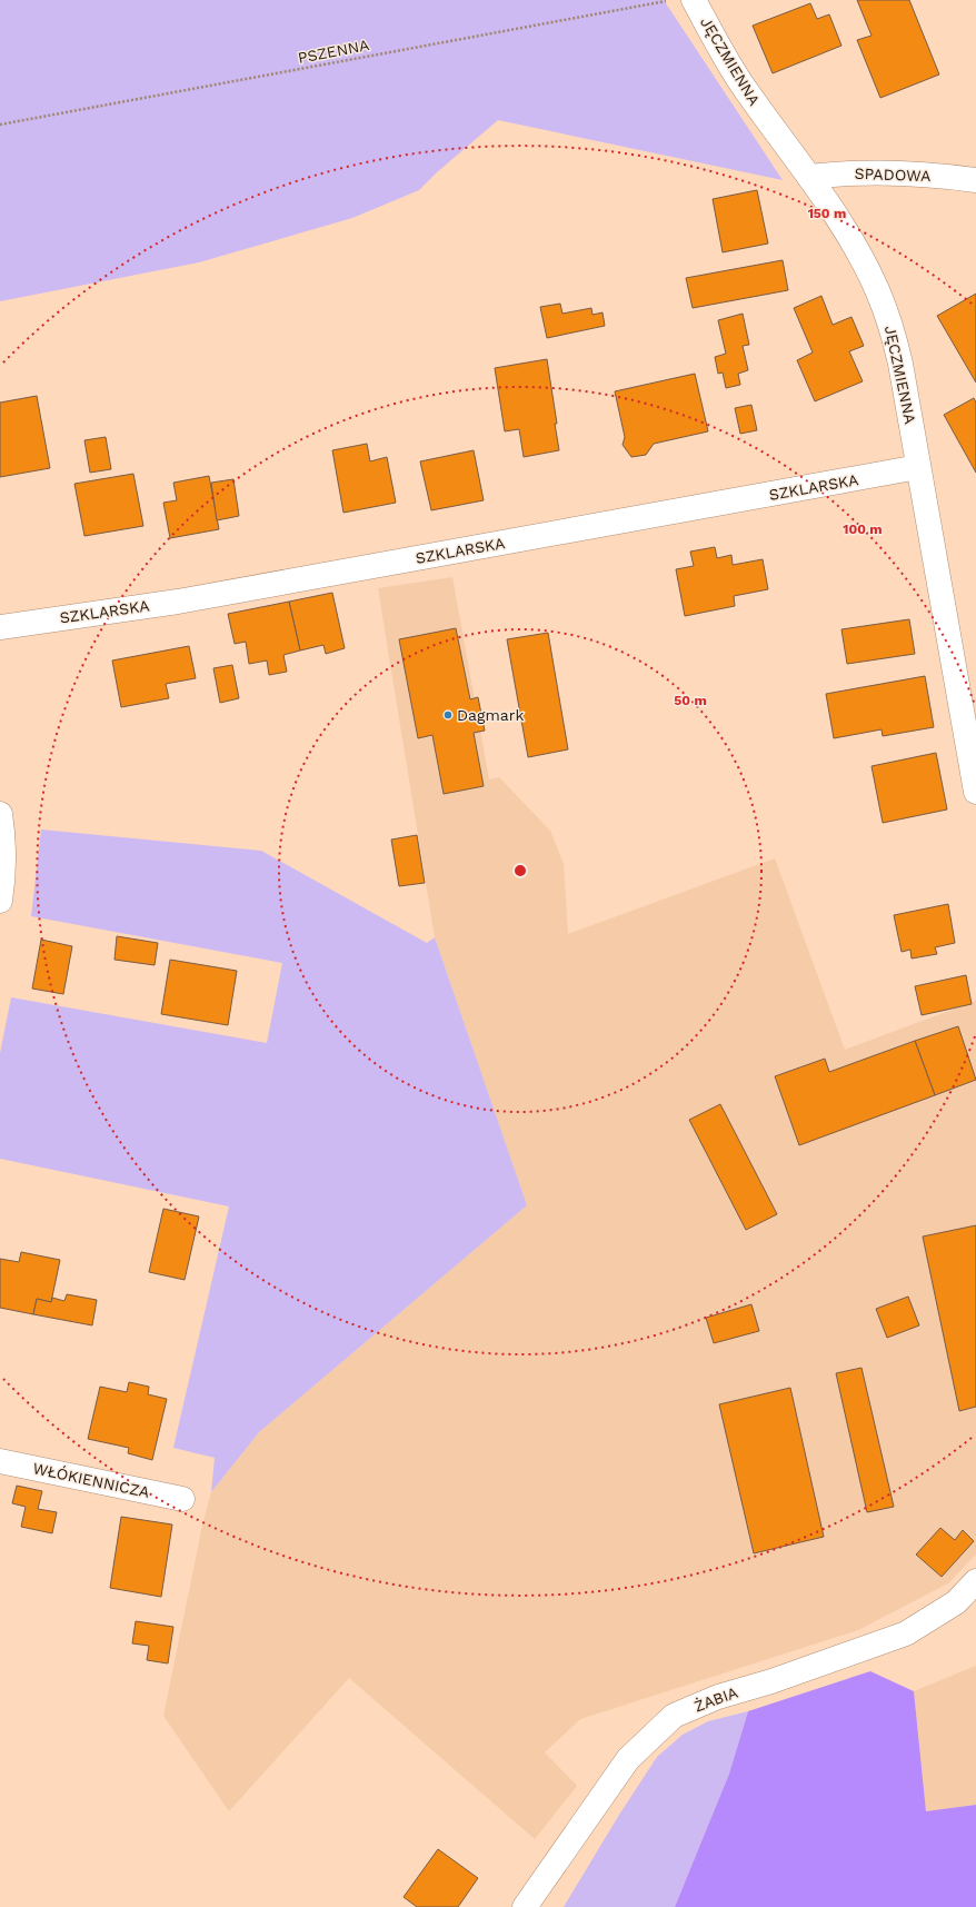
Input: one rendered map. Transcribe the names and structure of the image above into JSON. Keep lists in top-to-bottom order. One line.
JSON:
{"streets":{"street":["JĘCZMIENNA","SPADOWA","SZKLARSKA","WŁÓKIENNICZA","ŻABIA"],"path":["PSZENNA"]},"crossings":[["JĘCZMIENNA","SPADOWA"],["JĘCZMIENNA","SZKLARSKA"]],"places":["Dagmark"],"rings":["150 m","100 m","50 m"]}
